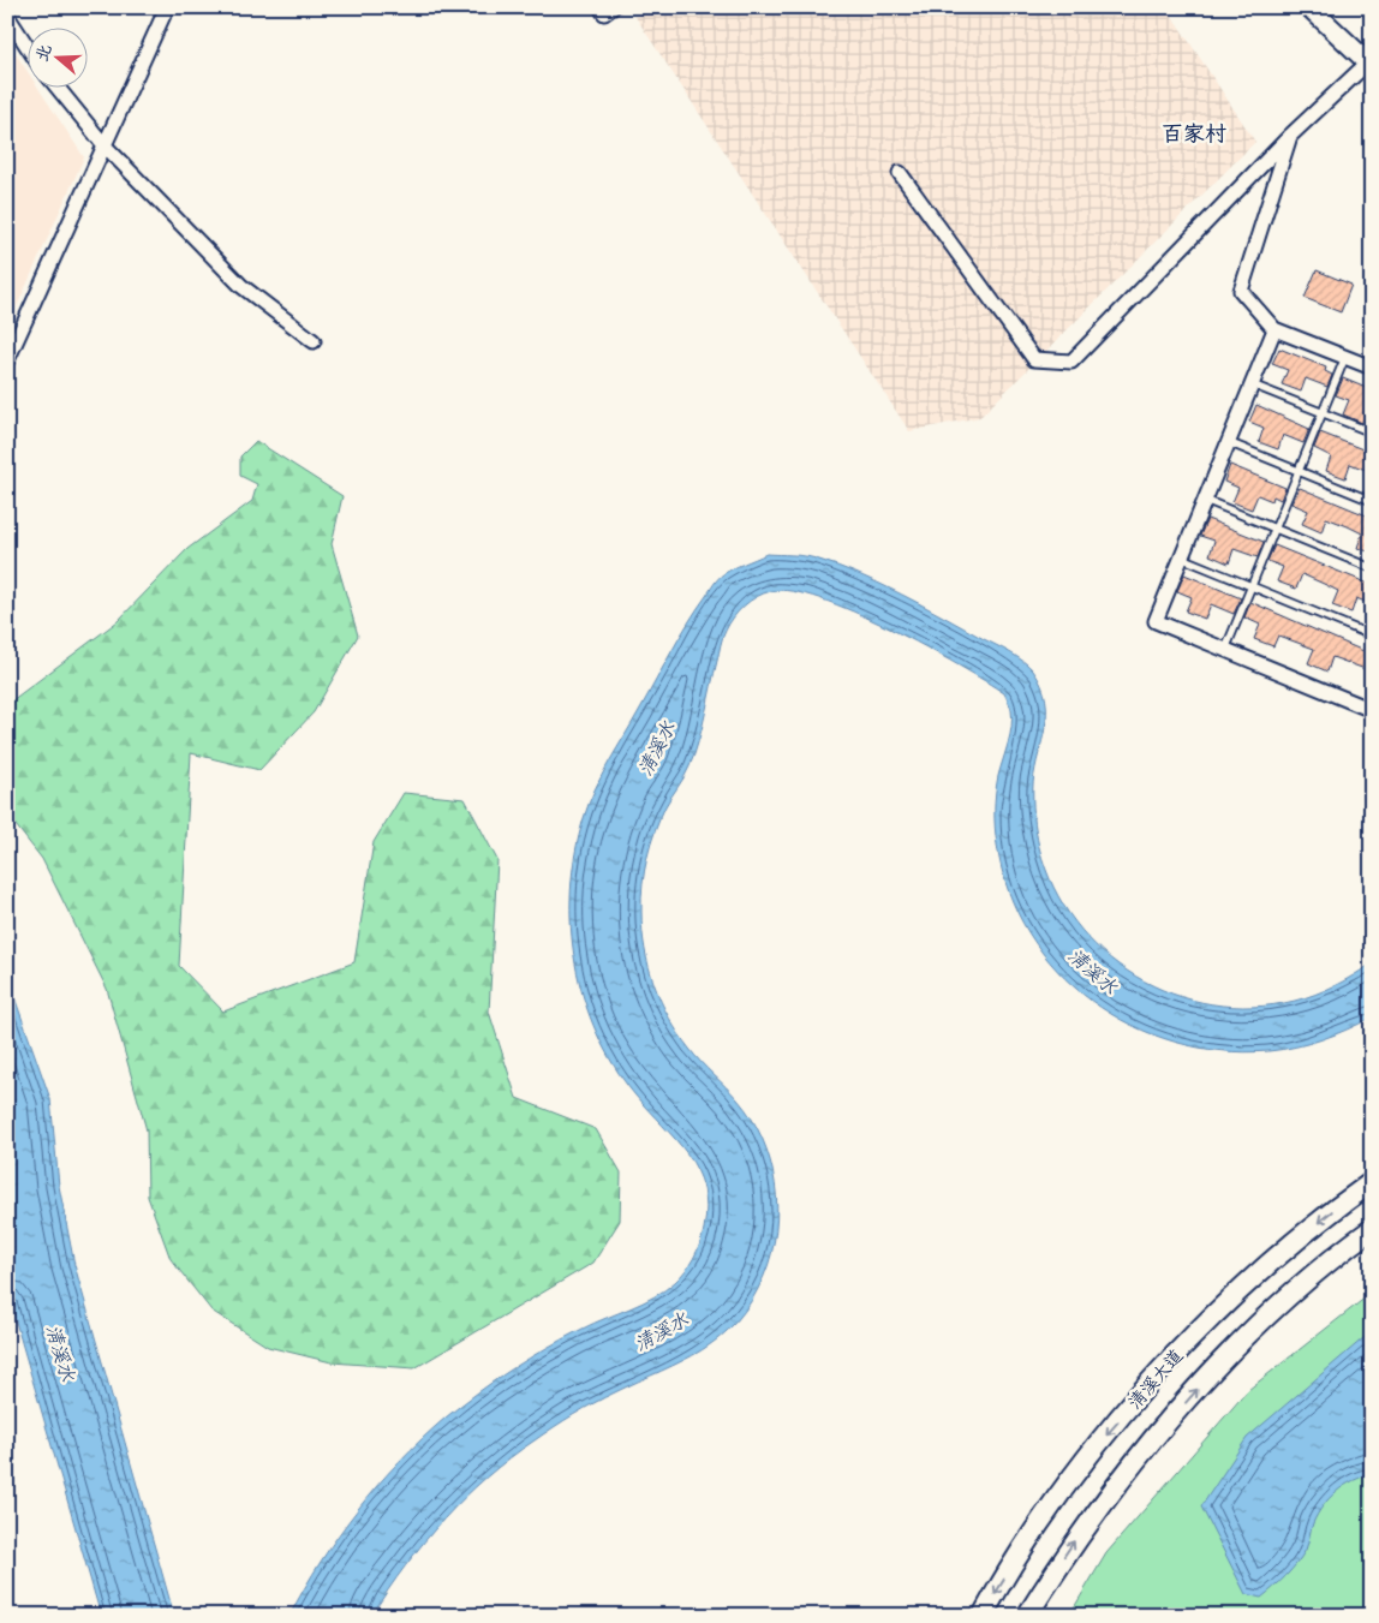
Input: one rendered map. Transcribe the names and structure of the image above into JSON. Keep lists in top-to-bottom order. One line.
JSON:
{"streets":{"main road":["清溪大道"]},"districts":["百家村"],"water":["清溪水"],"north":"left"}
